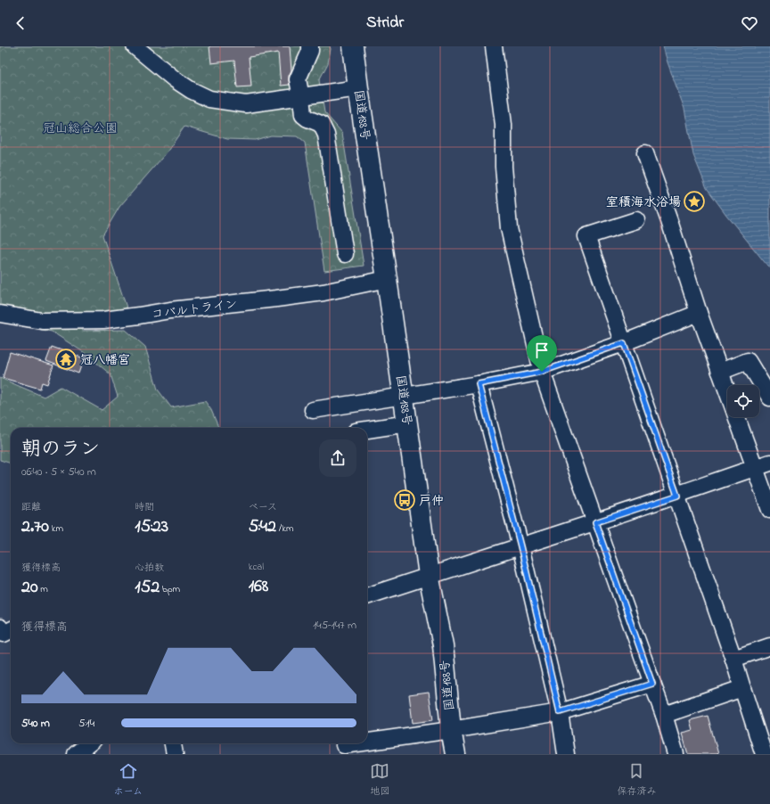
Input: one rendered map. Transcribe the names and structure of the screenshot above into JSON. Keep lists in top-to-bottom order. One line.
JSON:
{"streets":{"highway":["国道188号"],"street":["コバルトライン"]},"crossings":[["国道188号","コバルトライン"]],"parks":["冠山総合公園"],"places":{"place":["室積海水浴場"],"temple":["冠八幡宮"],"bus stop":["戸仲"]},"page":{"header":"Stridr","heading":["朝のラン","06:40 · 5 × 540 m"],"stats":[["距離","2.70 km"],["時間","15:23"],["ペース","5:42 /km"],["獲得標高","20 m"],["心拍数","152 bpm"],["kcal","168"]],"chart":["獲得標高","145–147 m"],"list":[{"name":"540 m","note":"5:14"}],"tabs":["ホーム","地図","保存済み"]}}
